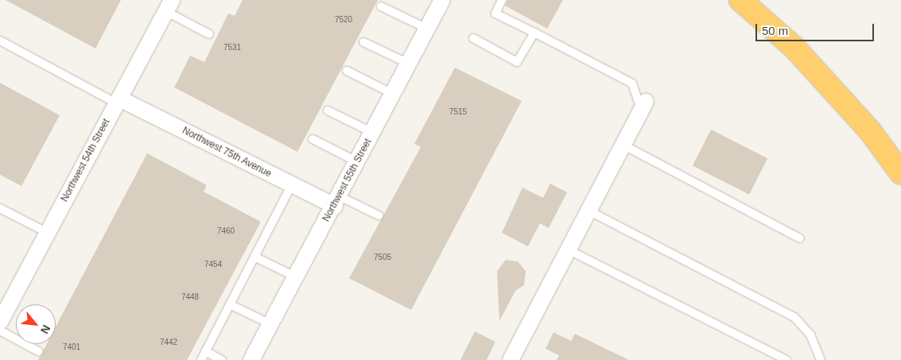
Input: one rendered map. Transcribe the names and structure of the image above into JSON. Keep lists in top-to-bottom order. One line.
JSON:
{"streets":{"street":["Northwest 75th Avenue","Northwest 54th Street","Northwest 55th Street"]},"crossings":[["Northwest 75th Avenue","Northwest 54th Street"],["Northwest 75th Avenue","Northwest 55th Street"]],"house_numbers":["7520","7531","7515","7460","7505","7454","7448","7442","7401"],"scale_bar":"50 m","north":"bottom right"}
